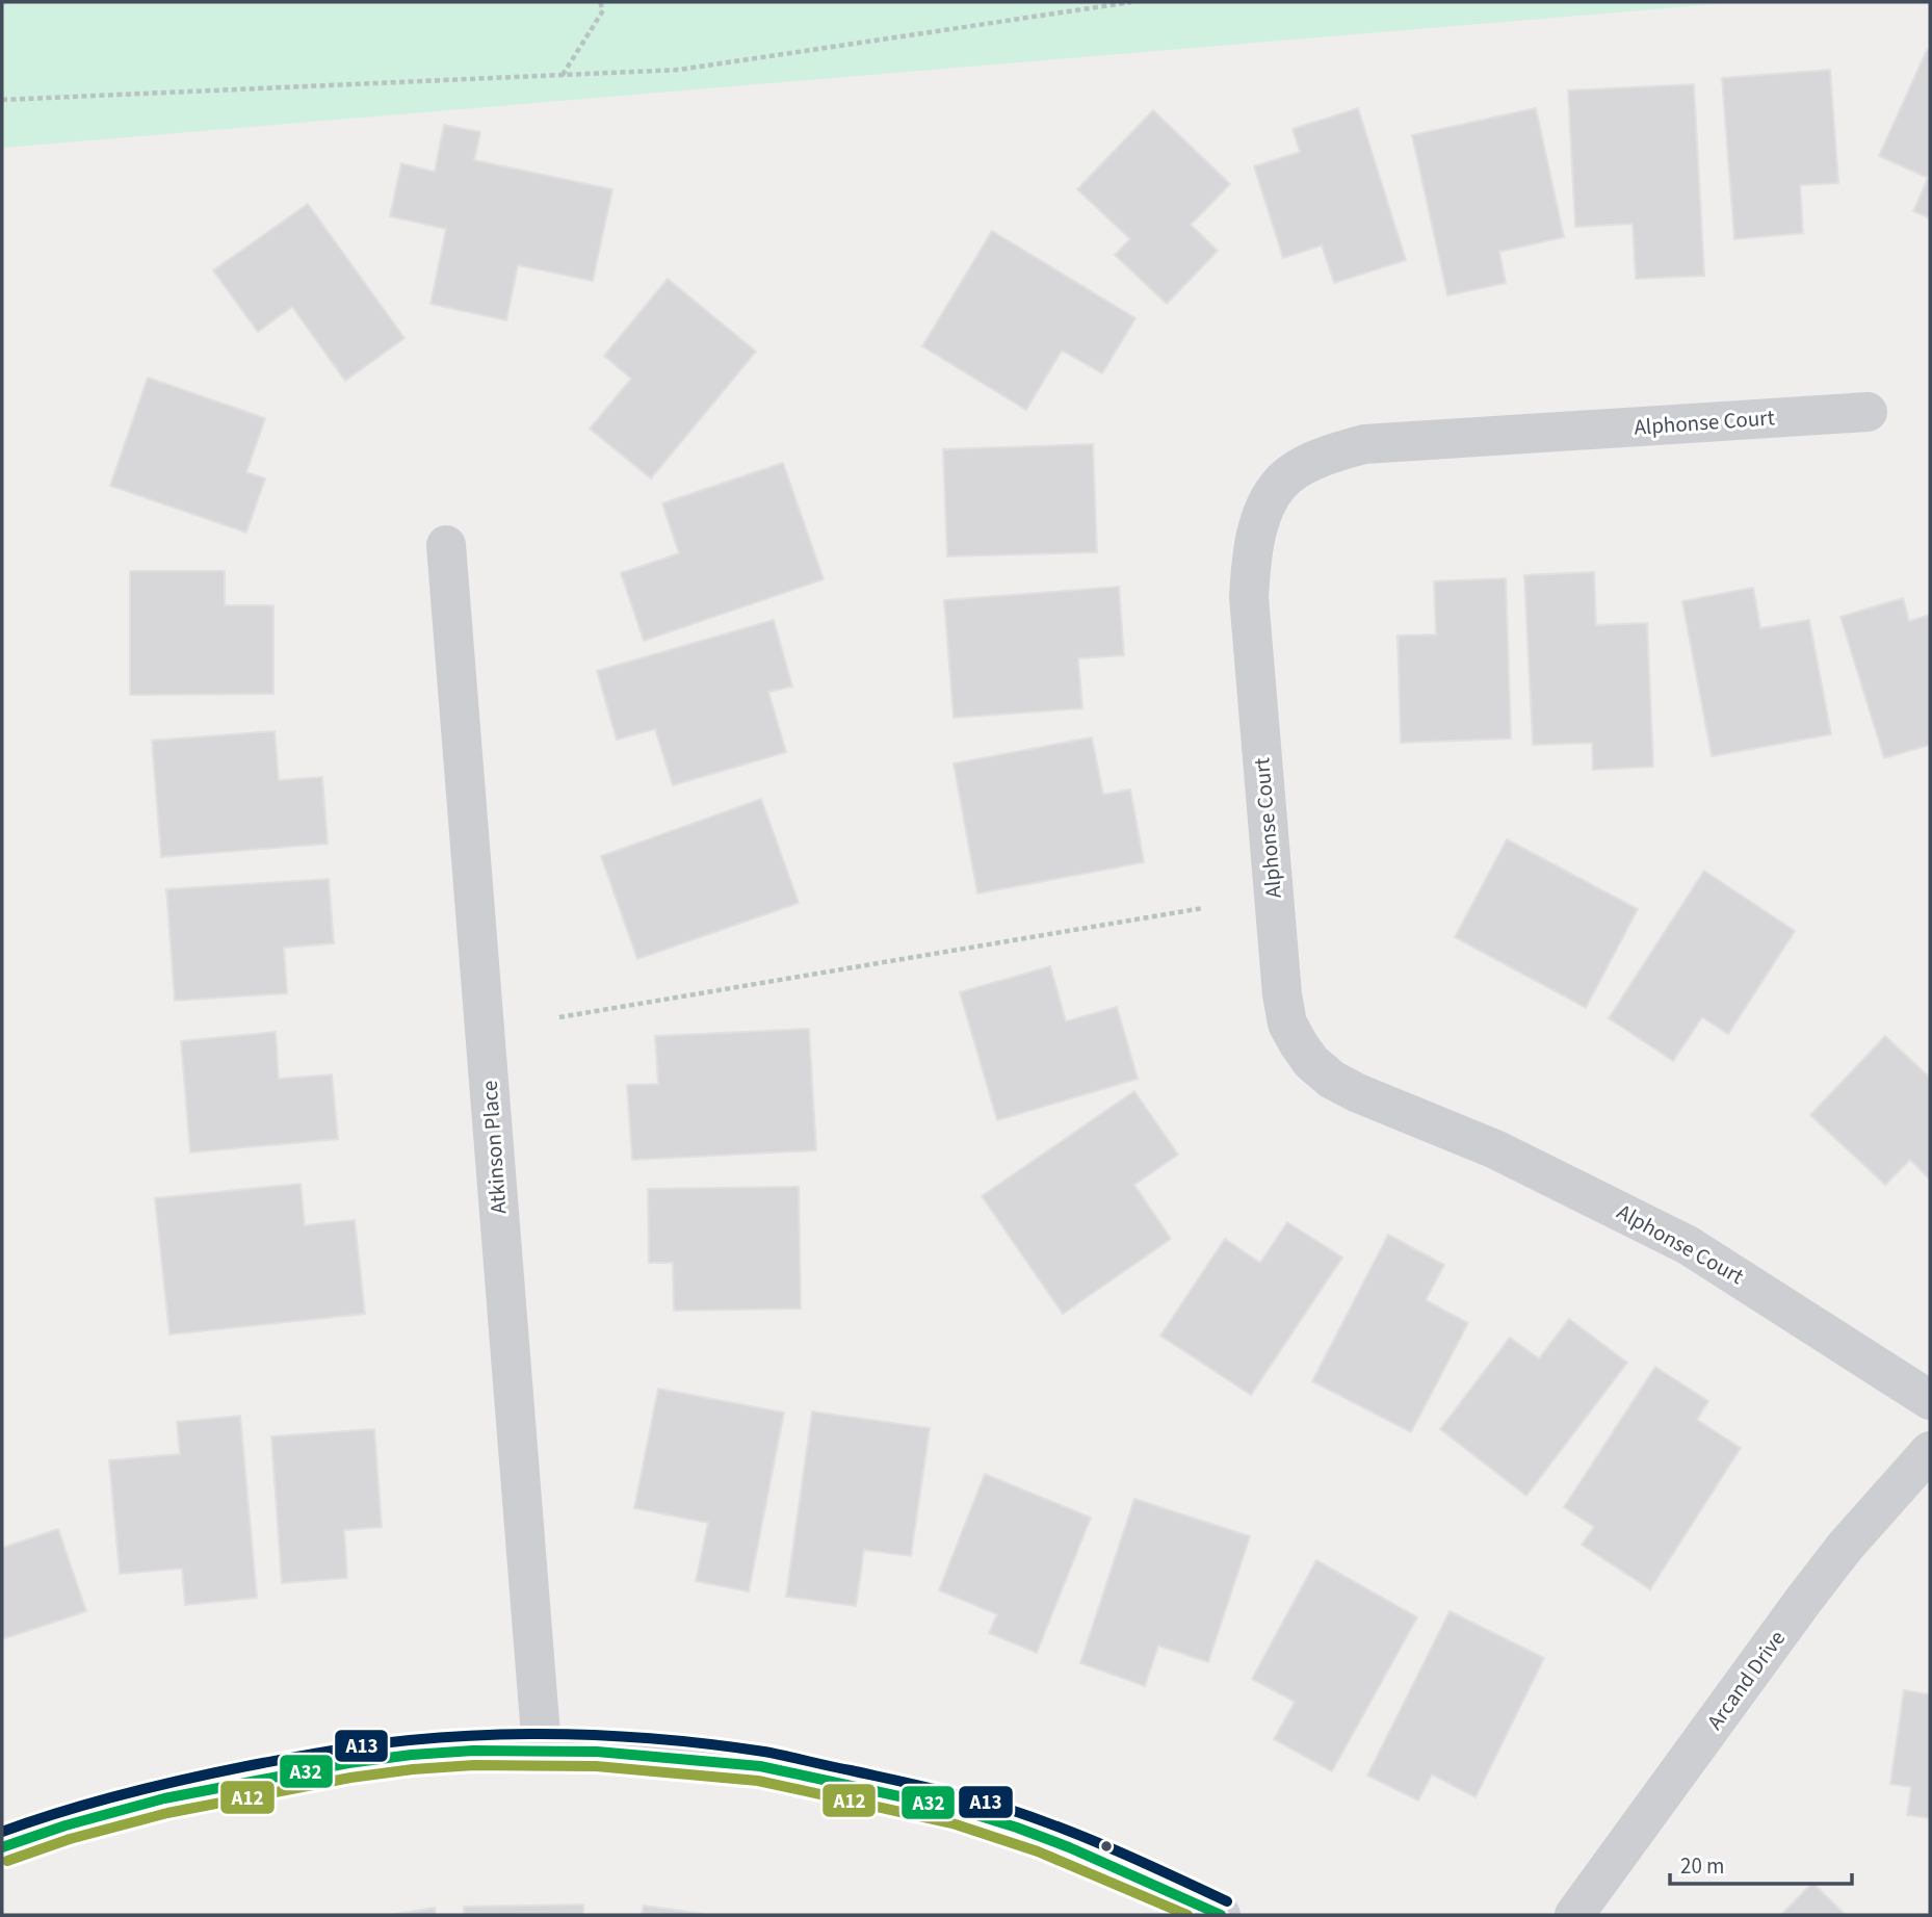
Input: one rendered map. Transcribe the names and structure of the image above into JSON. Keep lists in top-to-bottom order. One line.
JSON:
{"streets":{"street":["Alphonse Court","Atkinson Place","Arcand Drive"]},"lines":["transit line A13","transit line A32","transit line A12"],"scale_bar":"20 m"}
